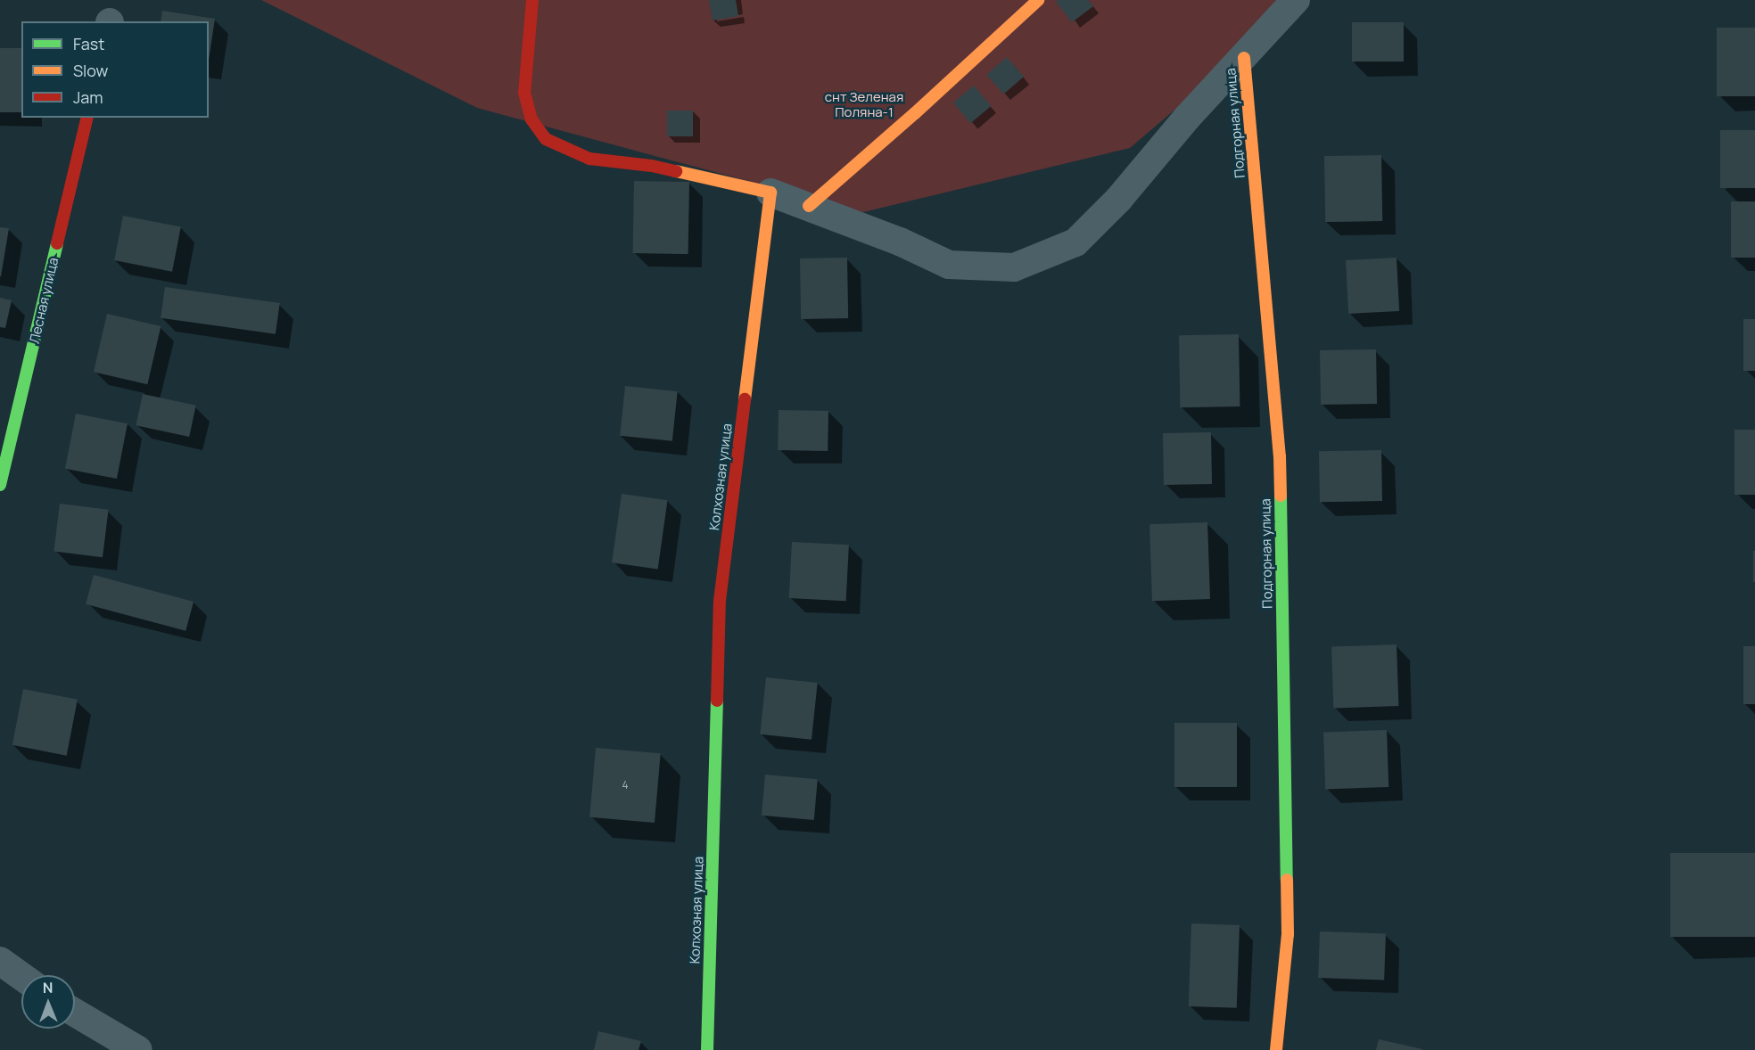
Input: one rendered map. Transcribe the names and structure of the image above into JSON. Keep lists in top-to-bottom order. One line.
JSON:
{"streets":{"street":["Подгорная улица","Лесная улица","Колхозная улица"]},"parks":["снт Зеленая Поляна-1"],"house_numbers":["4"],"legend":["Fast","Slow","Jam"],"north":"top"}
